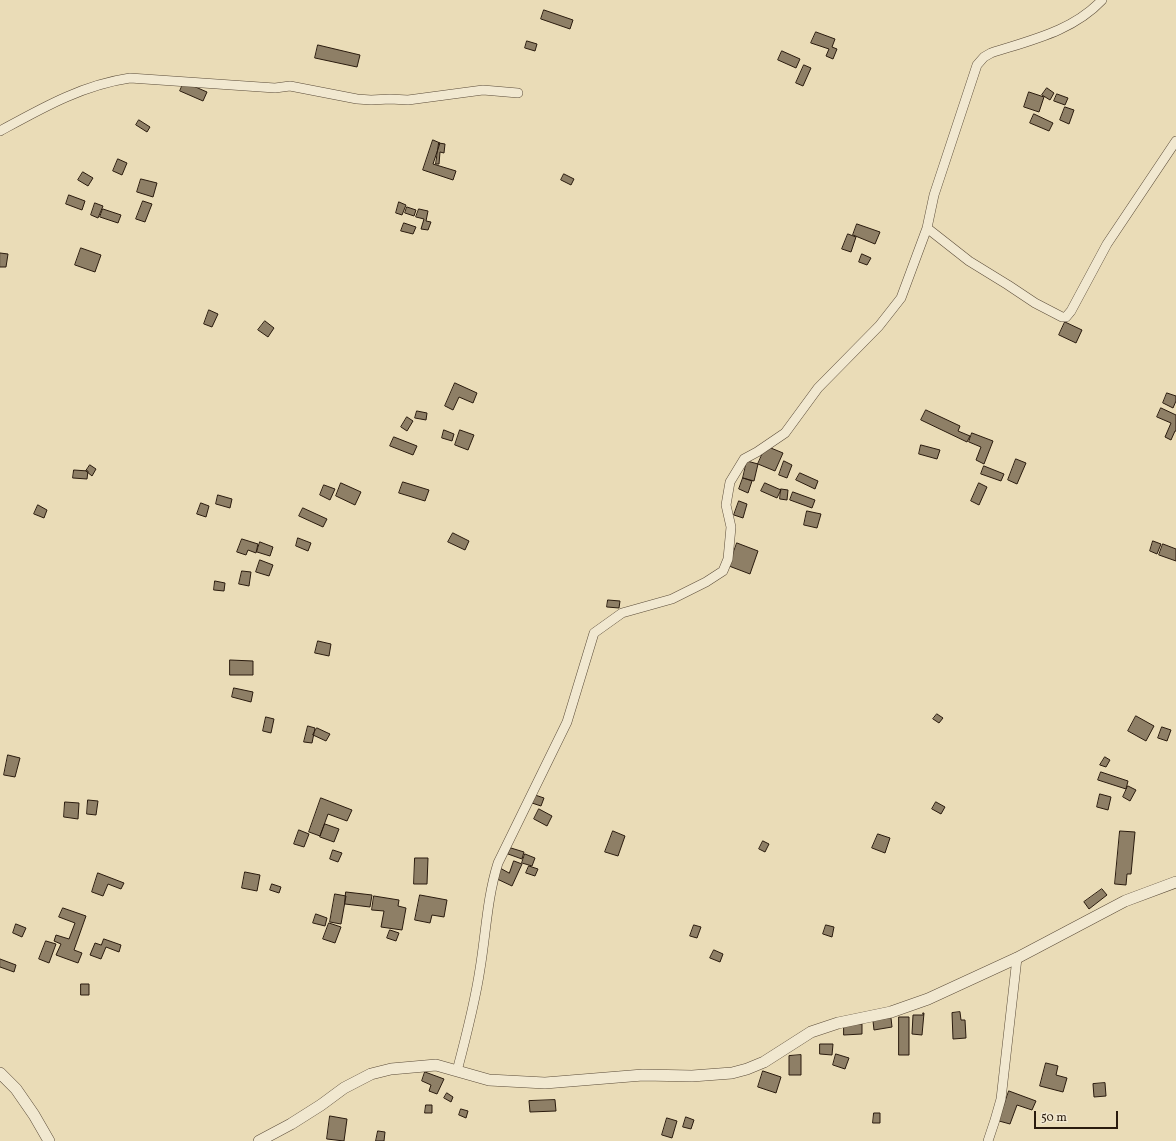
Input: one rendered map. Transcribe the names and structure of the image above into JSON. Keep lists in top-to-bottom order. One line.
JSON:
{"scale_bar":"50 m"}
